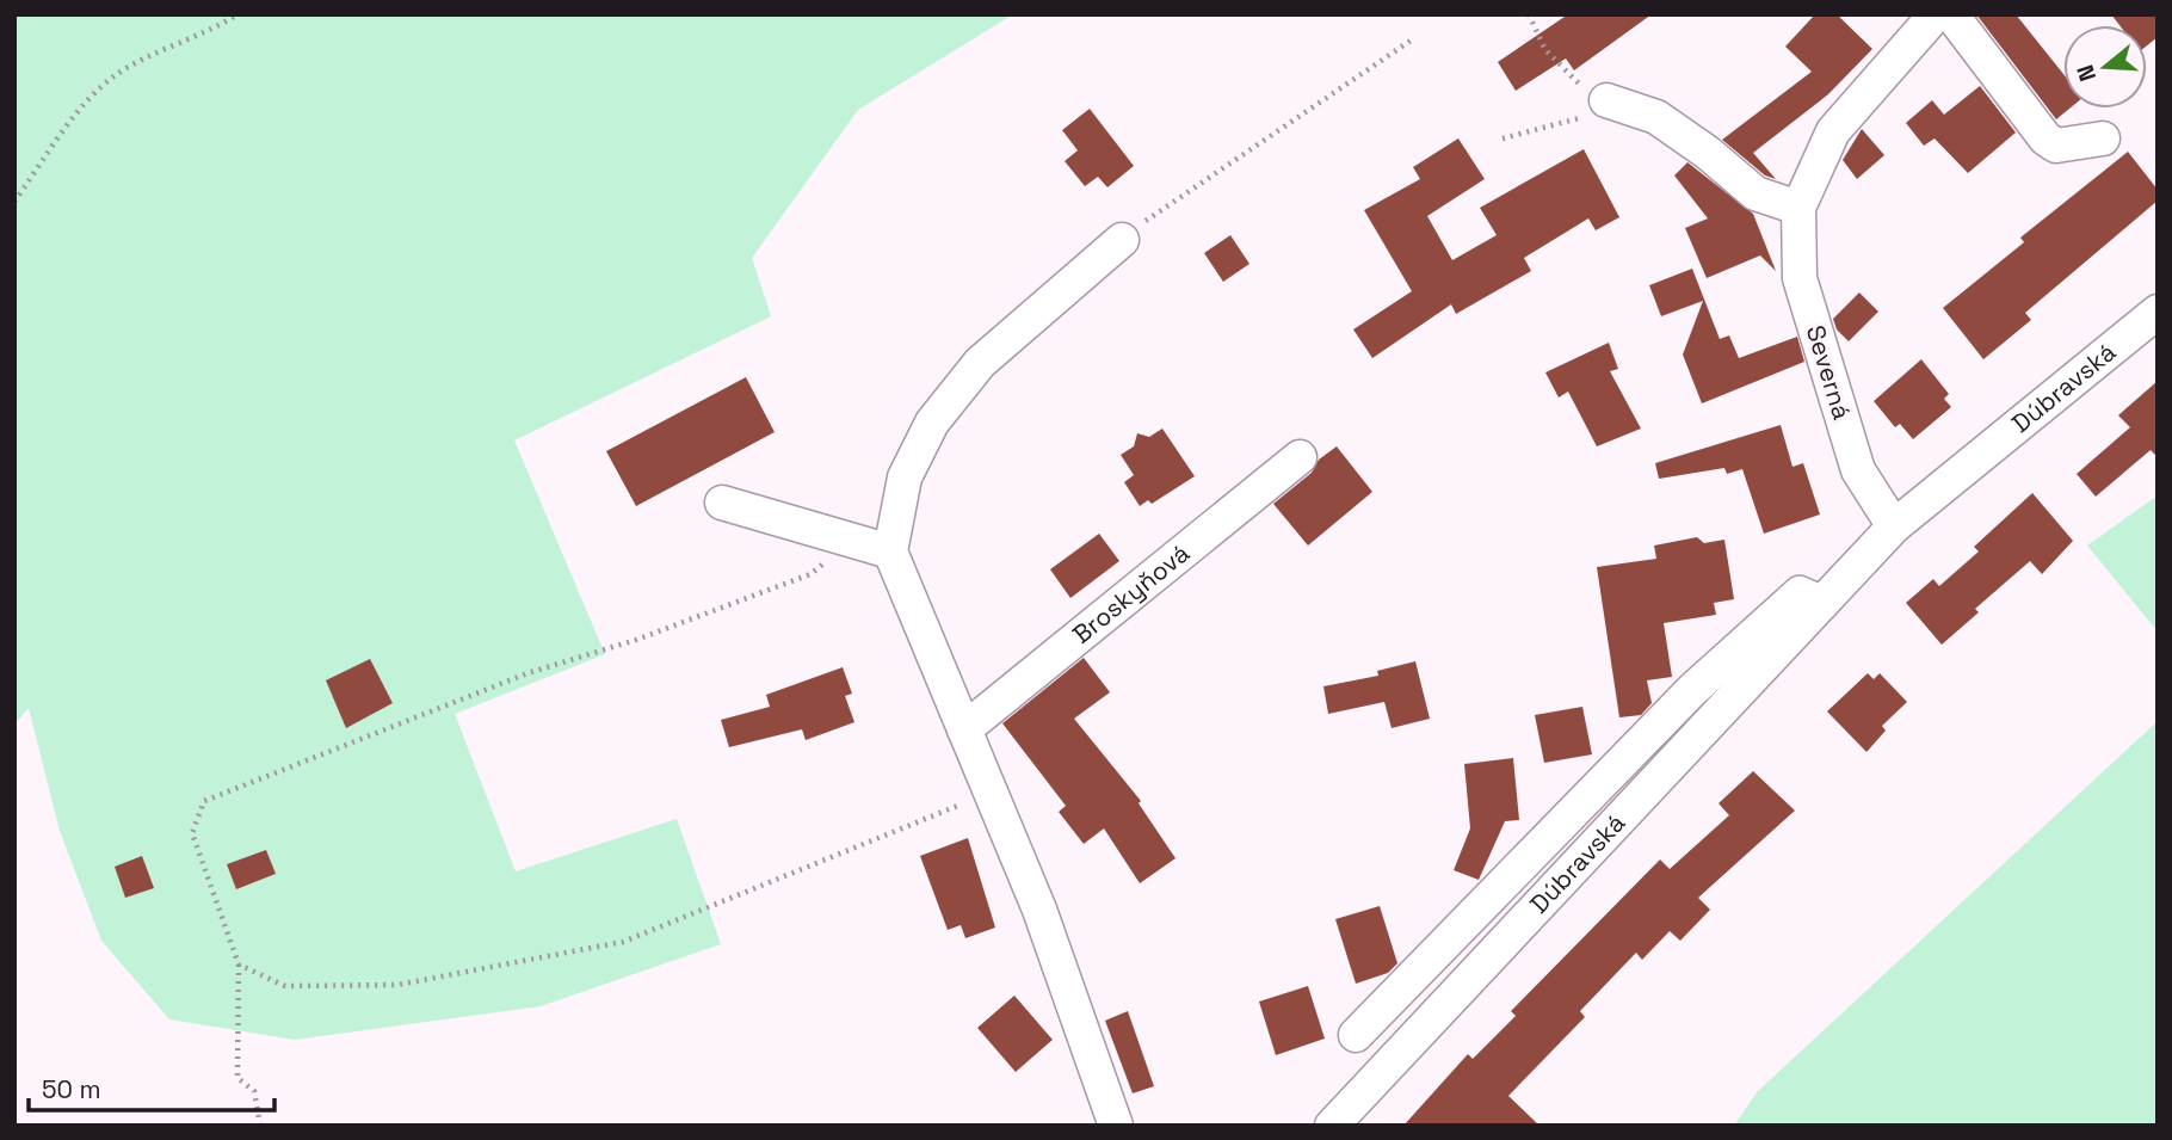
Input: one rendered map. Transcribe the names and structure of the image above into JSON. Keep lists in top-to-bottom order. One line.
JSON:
{"streets":{"street":["Severná","Dúbravská","Broskyňová"]},"crossings":[["Severná","Dúbravská"]],"scale_bar":"50 m","north":"left"}
